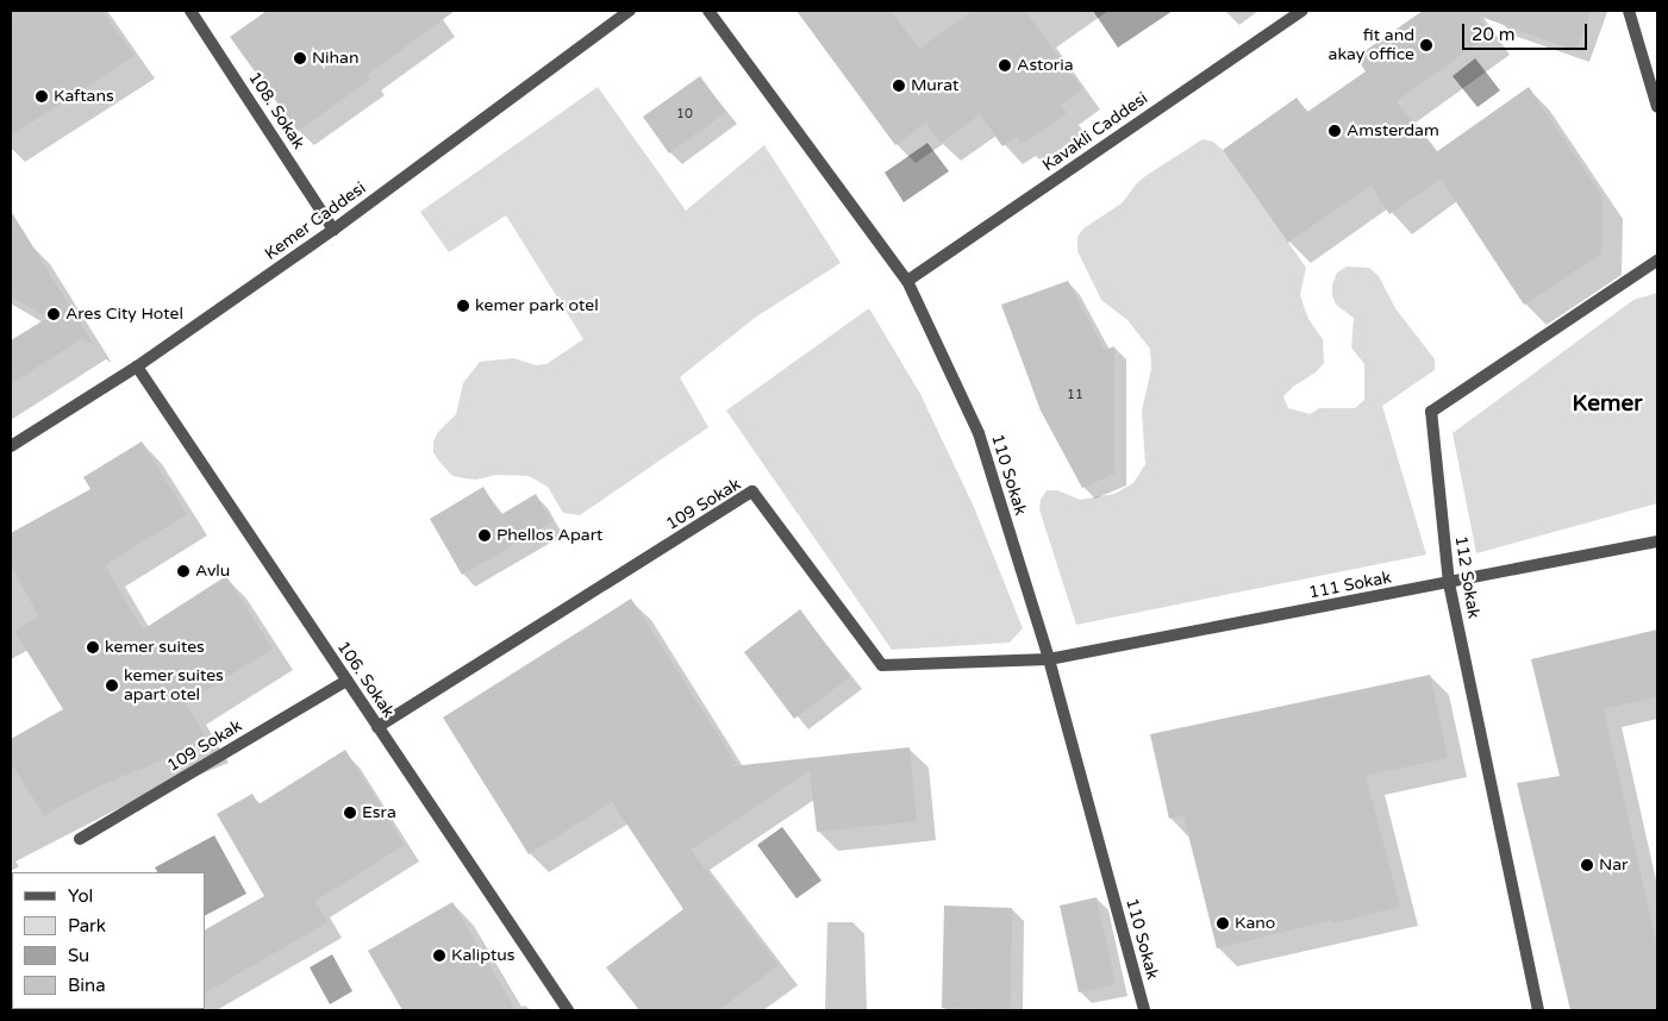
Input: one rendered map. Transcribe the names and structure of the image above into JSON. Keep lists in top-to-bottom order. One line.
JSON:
{"streets":{"street":["108. Sokak","Kavakli Caddesi","Kemer Caddesi","110 Sokak","109 Sokak","112 Sokak","111 Sokak","106. Sokak"]},"crossings":[["108. Sokak","Kemer Caddesi"],["Kavakli Caddesi","110 Sokak"],["Kemer Caddesi","106. Sokak"],["110 Sokak","109 Sokak"],["110 Sokak","111 Sokak"],["109 Sokak","111 Sokak"],["109 Sokak","106. Sokak"],["112 Sokak","111 Sokak"]],"districts":["Kemer"],"places":["fit and akay office","Nihan","Astoria","Murat","Kaftans","Amsterdam","kemer park otel","Ares City Hotel","Phellos Apart","Avlu","kemer suites","kemer suites apart otel","Esra","Nar","Kano","Kaliptus"],"house_numbers":["10","11"],"legend":["Yol","Park","Su","Bina"],"scale_bar":"20 m"}
